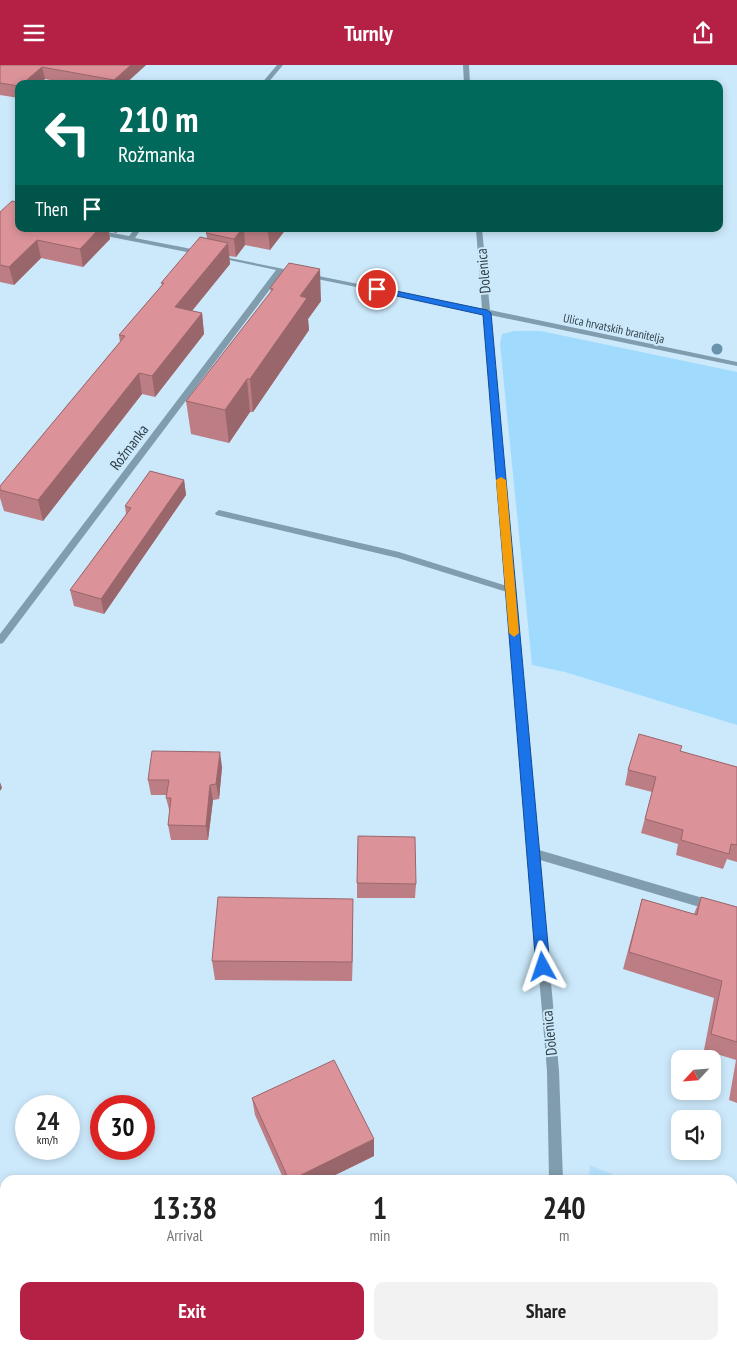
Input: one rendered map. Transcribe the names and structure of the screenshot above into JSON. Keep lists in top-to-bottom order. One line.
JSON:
{"streets":{"street":["Dolenica","Ulica hrvatskih branitelja","Rožmanka"]},"crossings":[["Dolenica","Ulica hrvatskih branitelja"]],"north":"bottom left","page":{"header":"Turnly","turn":["210 m","Rožmanka"],"then":"Then","speed":"24 km/h","limit":"30","eta":["13:38","Arrival","1","min","240","m"],"buttons":["Exit","Share"]}}
